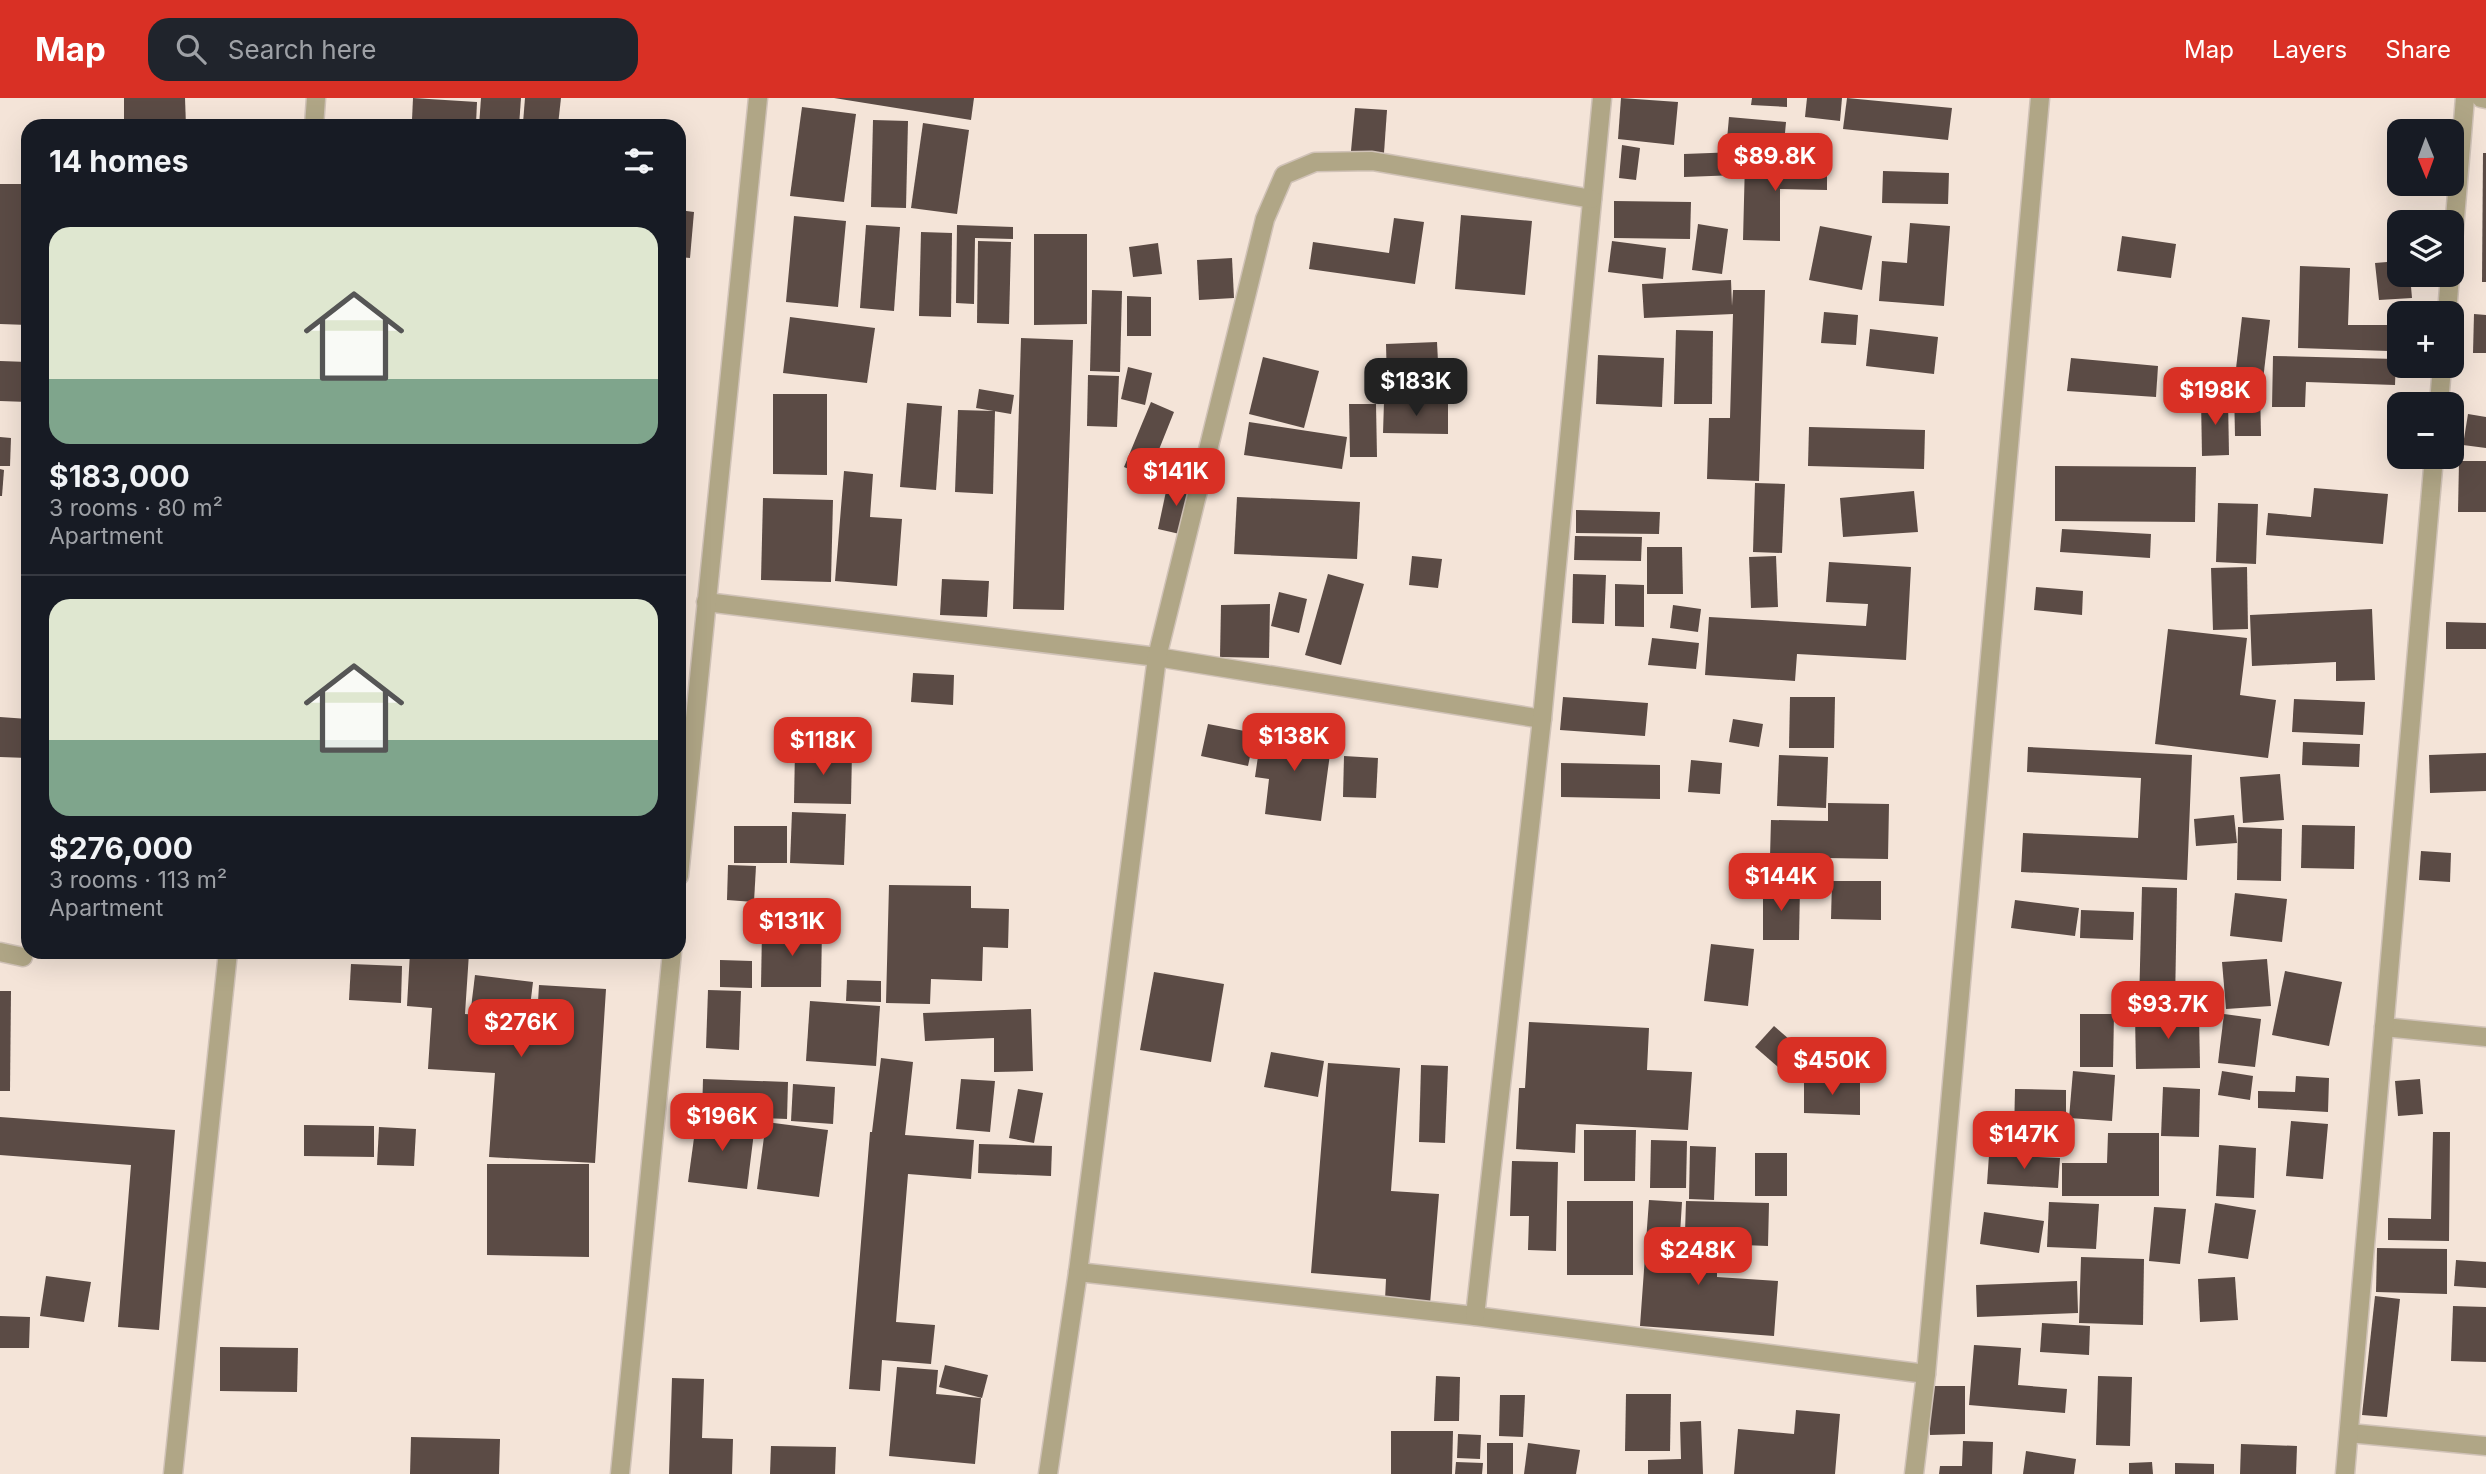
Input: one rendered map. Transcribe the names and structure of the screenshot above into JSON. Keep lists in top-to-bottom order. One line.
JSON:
{"north":"bottom","page":{"header":"Map","search":"Search here","nav":["Map","Layers","Share"],"map_buttons":["+","−"],"heading":"14 homes","price":["$89.8K","$183K","$198K","$141K","$138K","$118K","$144K","$131K","$93.7K","$276K","$450K","$196K","$147K","$248K"],"list":[{"name":"$183,000","note":"3 rooms · 80 m² · Apartment"},{"name":"$276,000","note":"3 rooms · 113 m² · Apartment"}]}}
